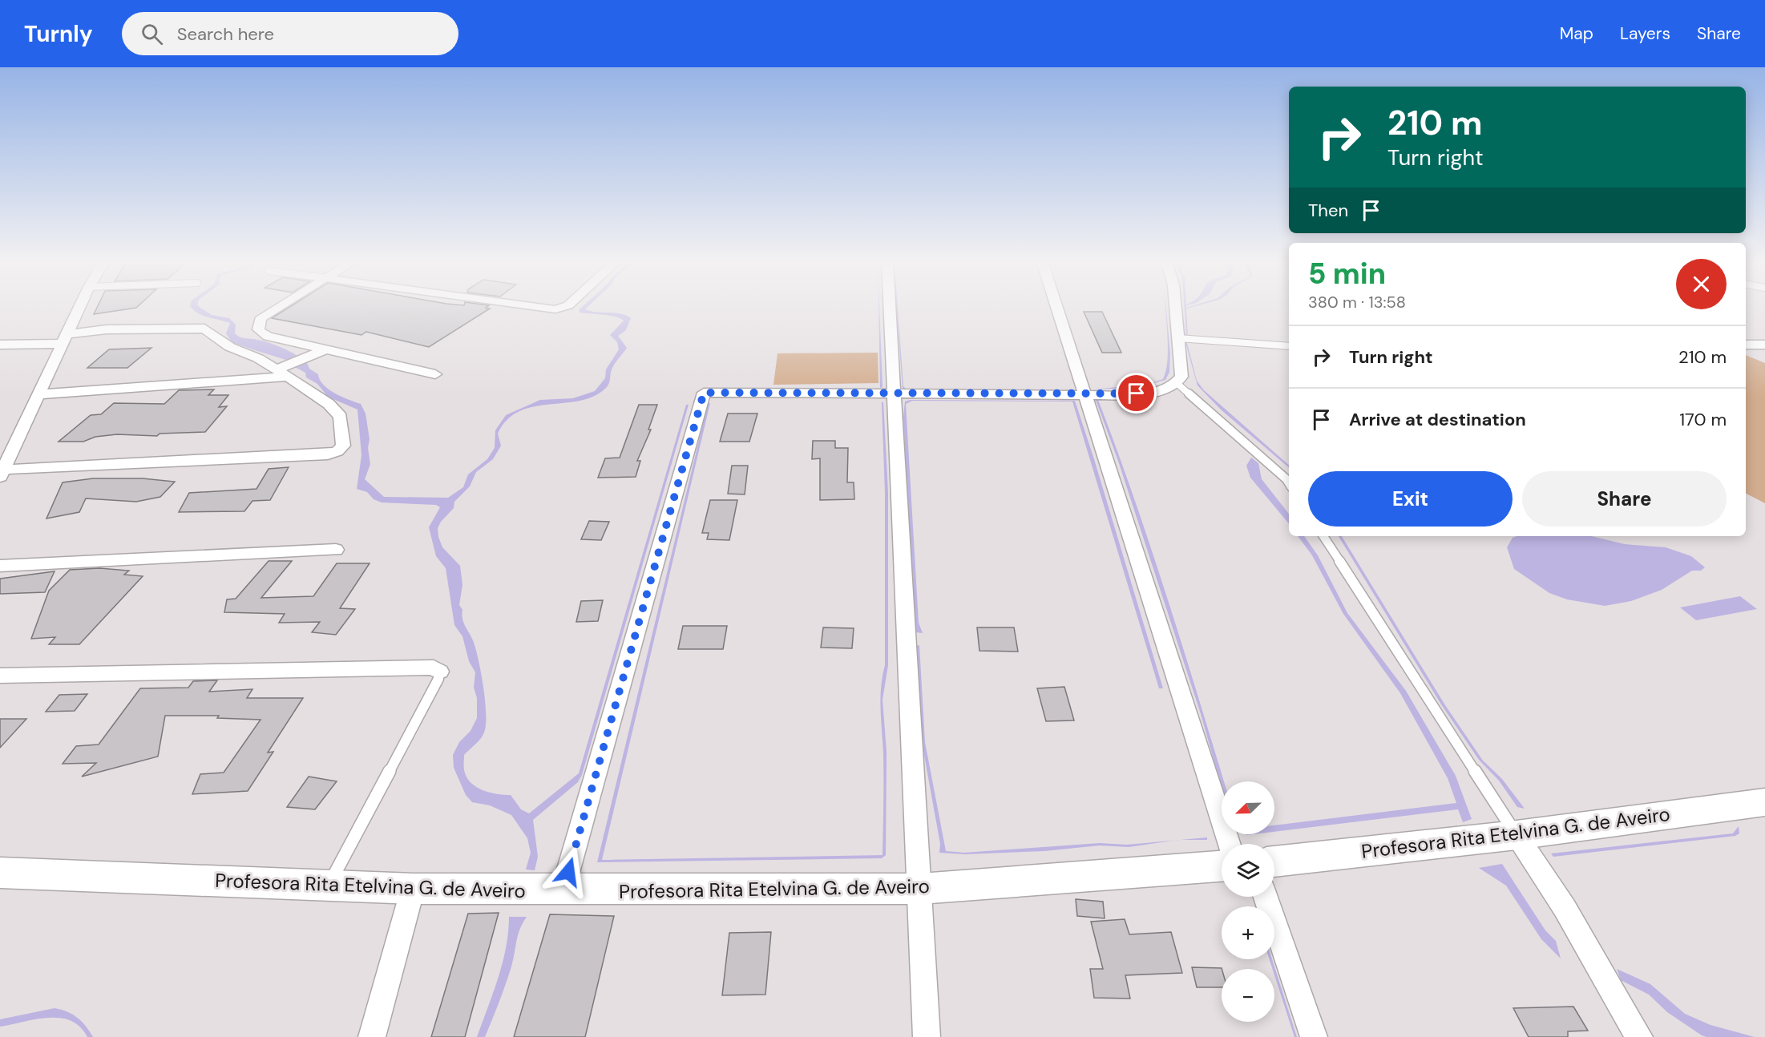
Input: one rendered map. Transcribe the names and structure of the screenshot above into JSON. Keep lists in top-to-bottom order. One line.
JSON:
{"streets":{"street":["Profesora Rita Etelvina G. de Aveiro"]},"north":"bottom left","page":{"header":"Turnly","search":"Search here","nav":["Map","Layers","Share"],"turn":["210 m","Turn right"],"then":"Then","heading":["5 min","380 m · 13:58"],"list":[{"name":"Turn right","value":"210 m"},{"name":"Arrive at destination","value":"170 m"}],"buttons":["Exit","Share"],"map_buttons":["+","−"]}}
